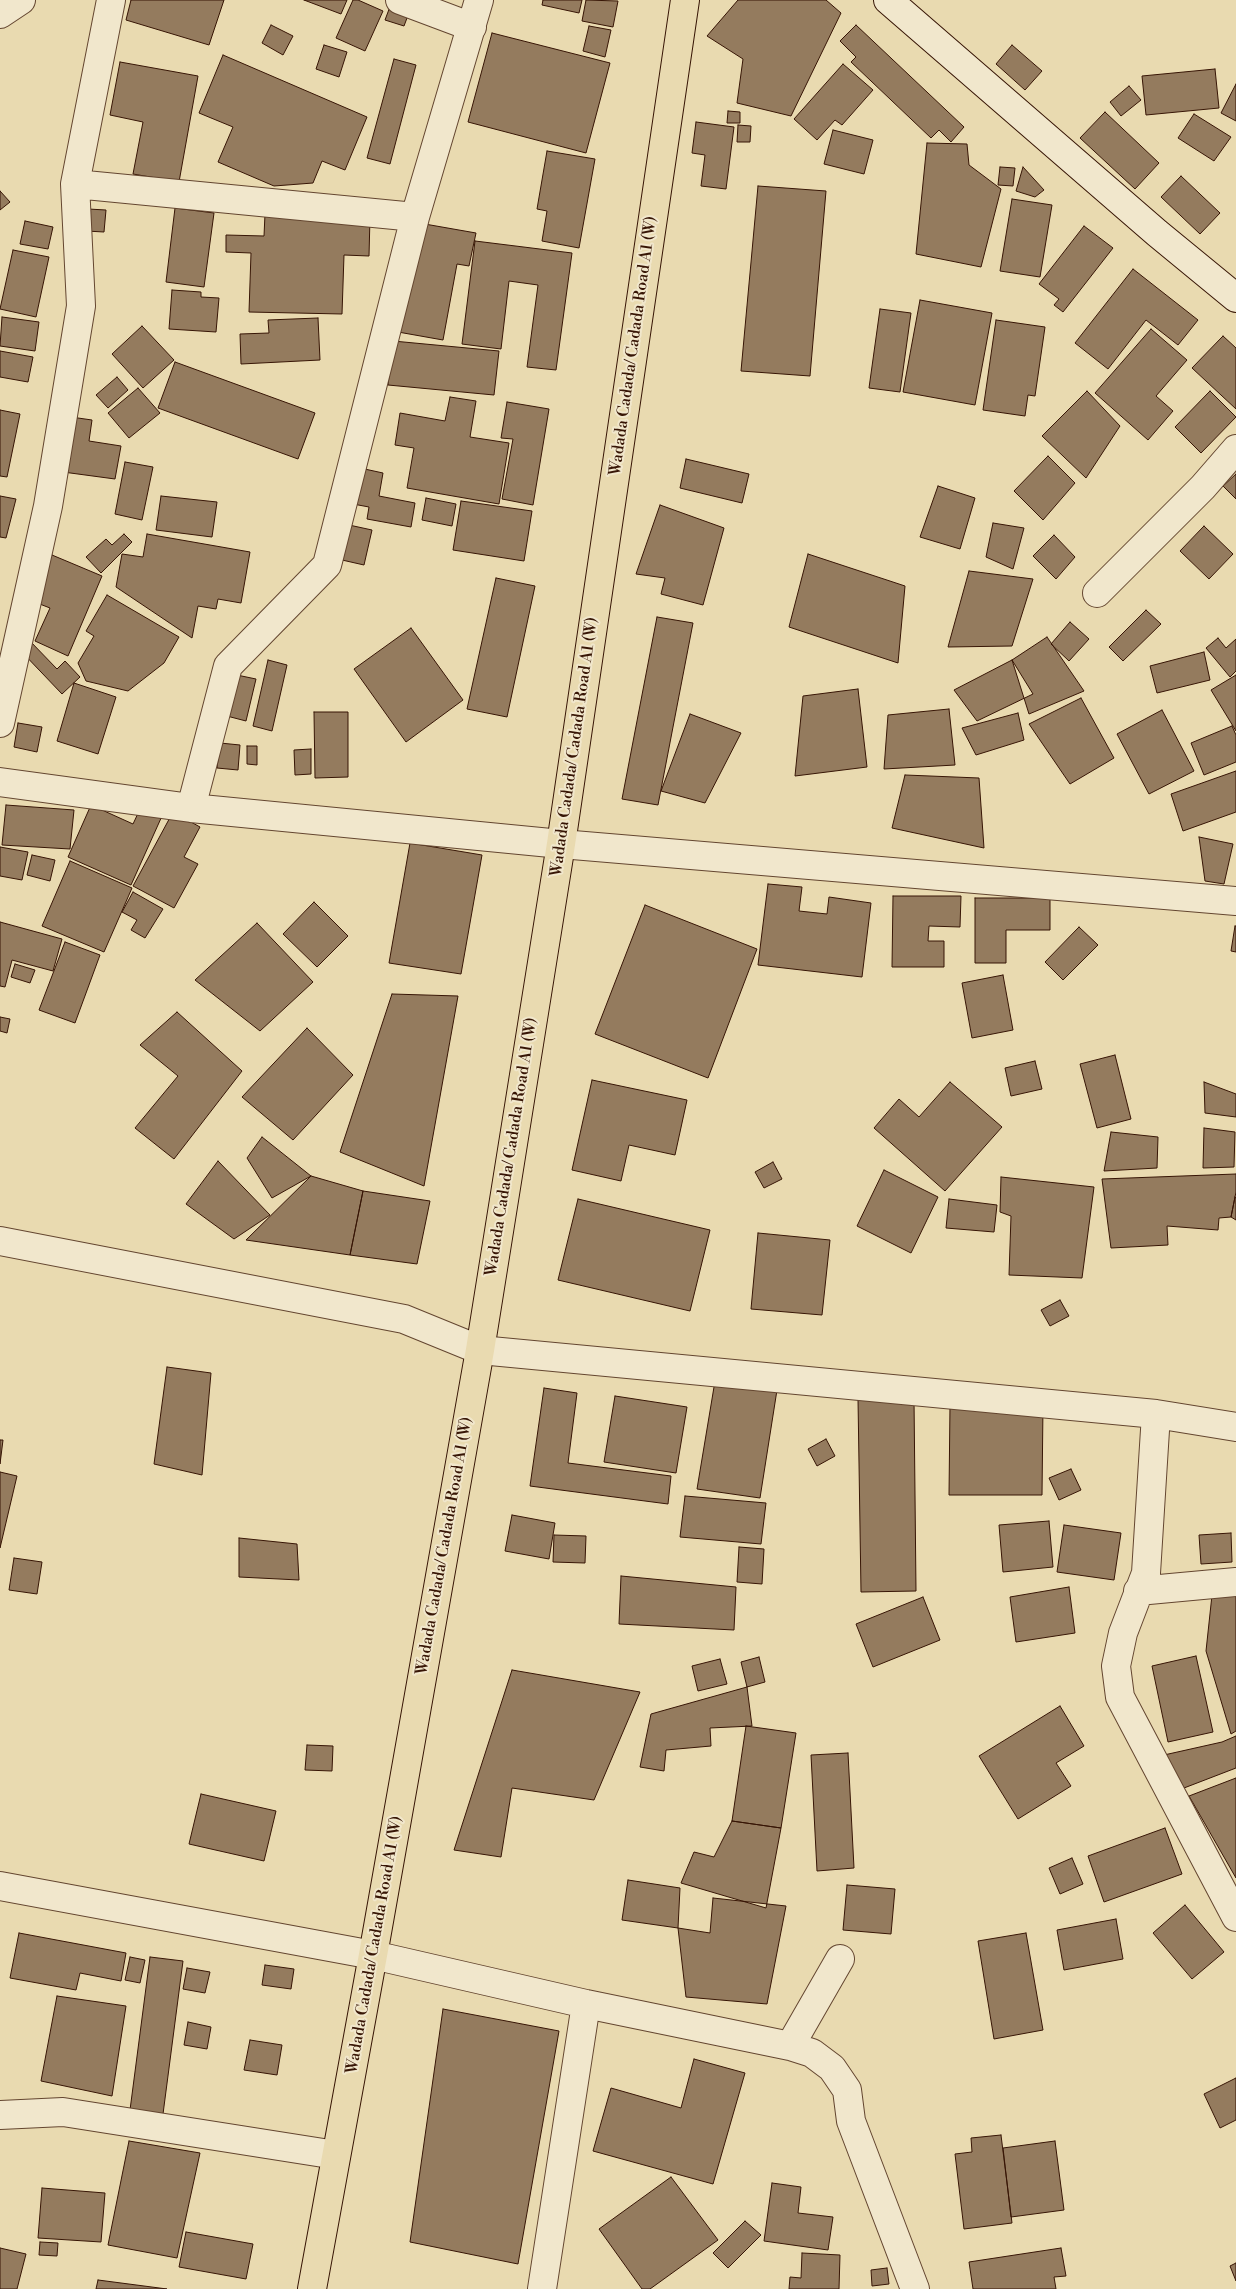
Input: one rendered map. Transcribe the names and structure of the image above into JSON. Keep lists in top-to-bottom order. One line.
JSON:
{"streets":{"main road":["Wadada Cadada/ Cadada Road A1 (W)"]}}
